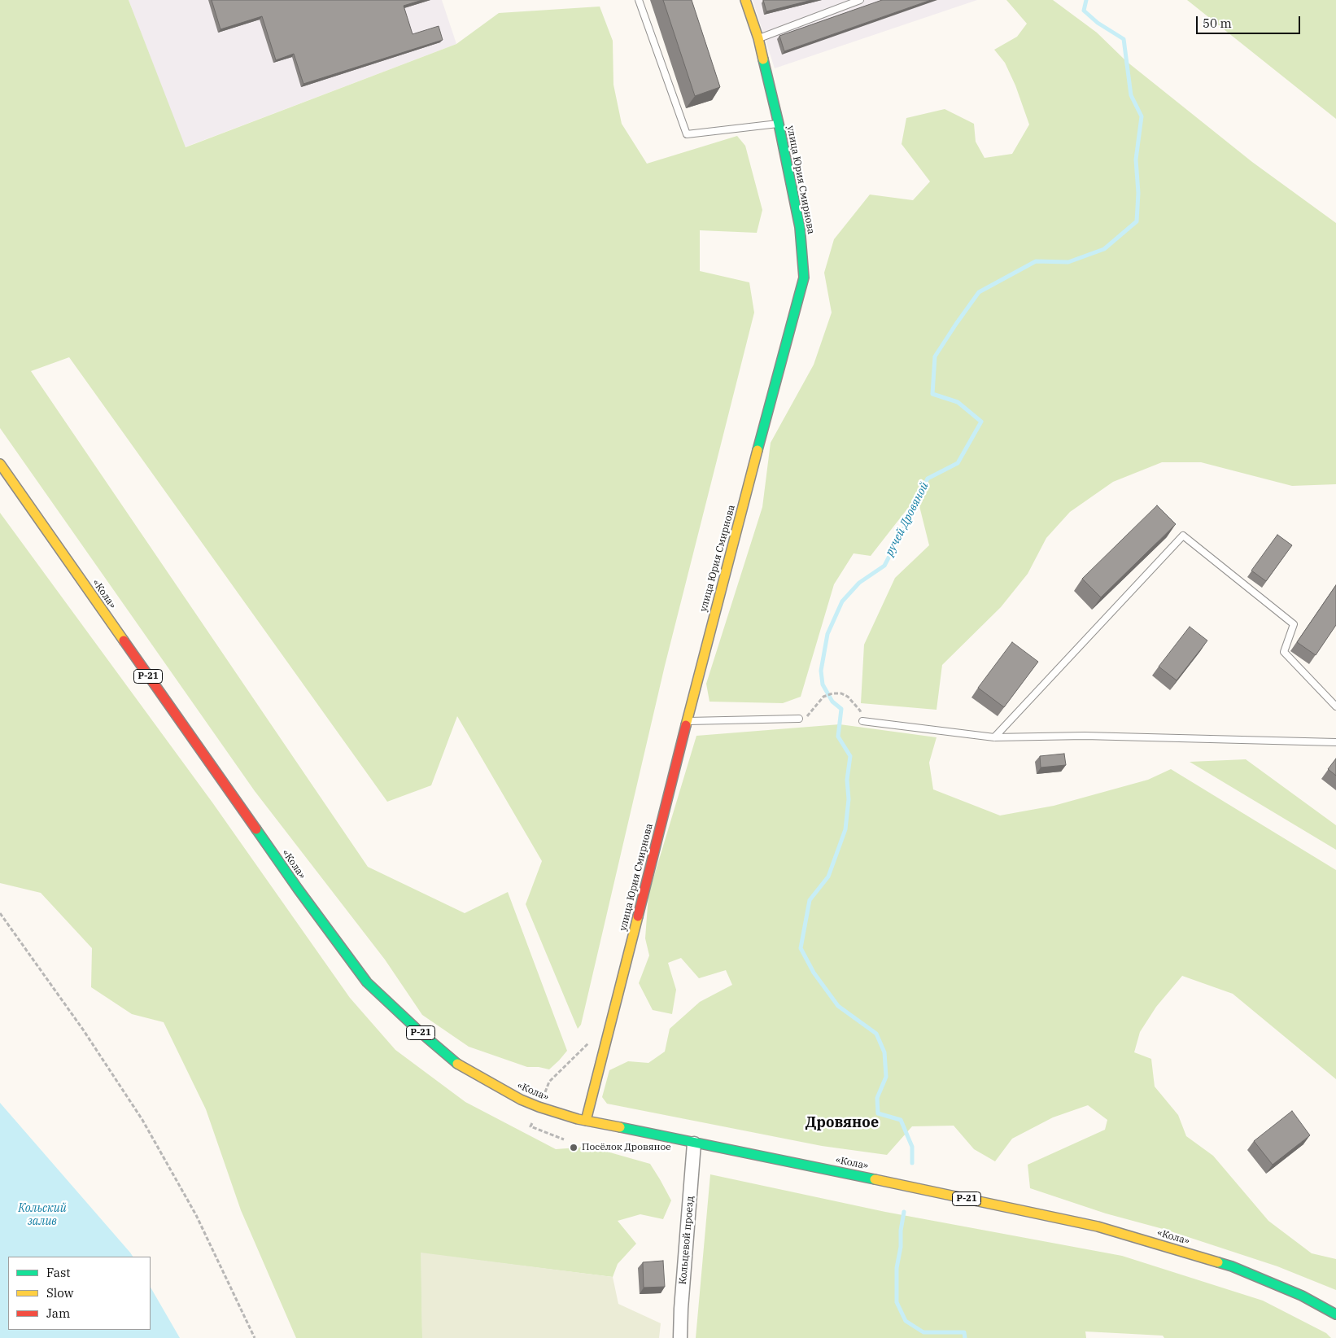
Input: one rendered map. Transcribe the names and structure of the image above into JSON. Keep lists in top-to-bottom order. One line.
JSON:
{"streets":{"main road":["улица Юрия Смирнова","«Кола»","Р-21"],"street":["Кольцевой проезд"]},"crossings":[["улица Юрия Смирнова","«Кола»"],["«Кола»","Кольцевой проезд"]],"districts":["Дровяное"],"water":["ручей Дровяной","Кольский залив"],"places":["Посёлок Дровяное"],"legend":["Fast","Slow","Jam"],"scale_bar":"50 m"}
